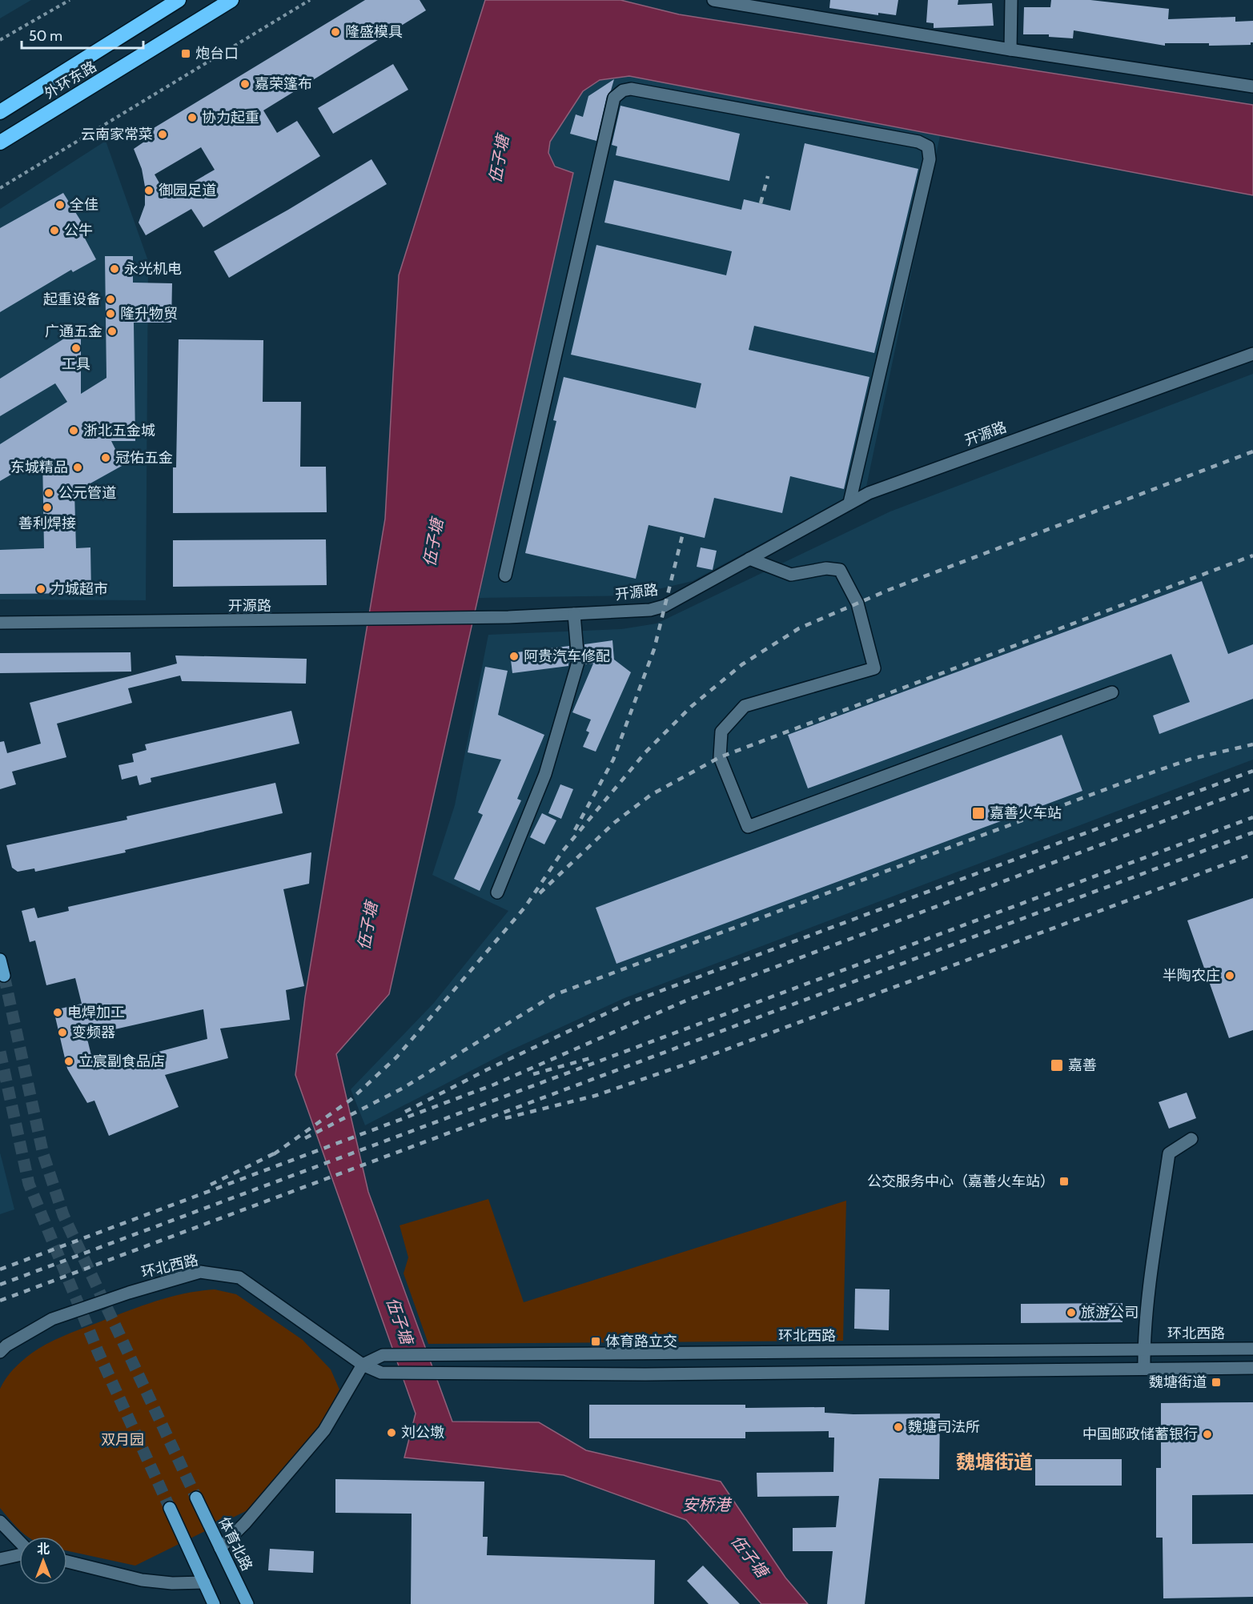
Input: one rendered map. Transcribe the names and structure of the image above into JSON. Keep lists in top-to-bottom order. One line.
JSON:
{"streets":{"highway":["外环东路"],"main road":["体育北路"],"street":["开源路","环北西路"]},"districts":["魏塘街道"],"water":["伍子塘","安桥港"],"parks":["双月园"],"places":{"other":["隆盛模具","嘉荣篷布","协力起重","云南家常菜","御园足道","全佳","公牛","永光机电","起重设备","隆升物贸","广通五金","工具","浙北五金城","冠佑五金","东城精品","公元管道","善利焊接","力城超市","阿贵汽车修配","半陶农庄","电焊加工","变频器","立宸副食品店","旅游公司","魏塘司法所","刘公墩","中国邮政储蓄银行"],"transit":["炮台口","嘉善火车站","嘉善","公交服务中心（嘉善火车站）","体育路立交","魏塘街道"]},"scale_bar":"50 m","north":"top"}
